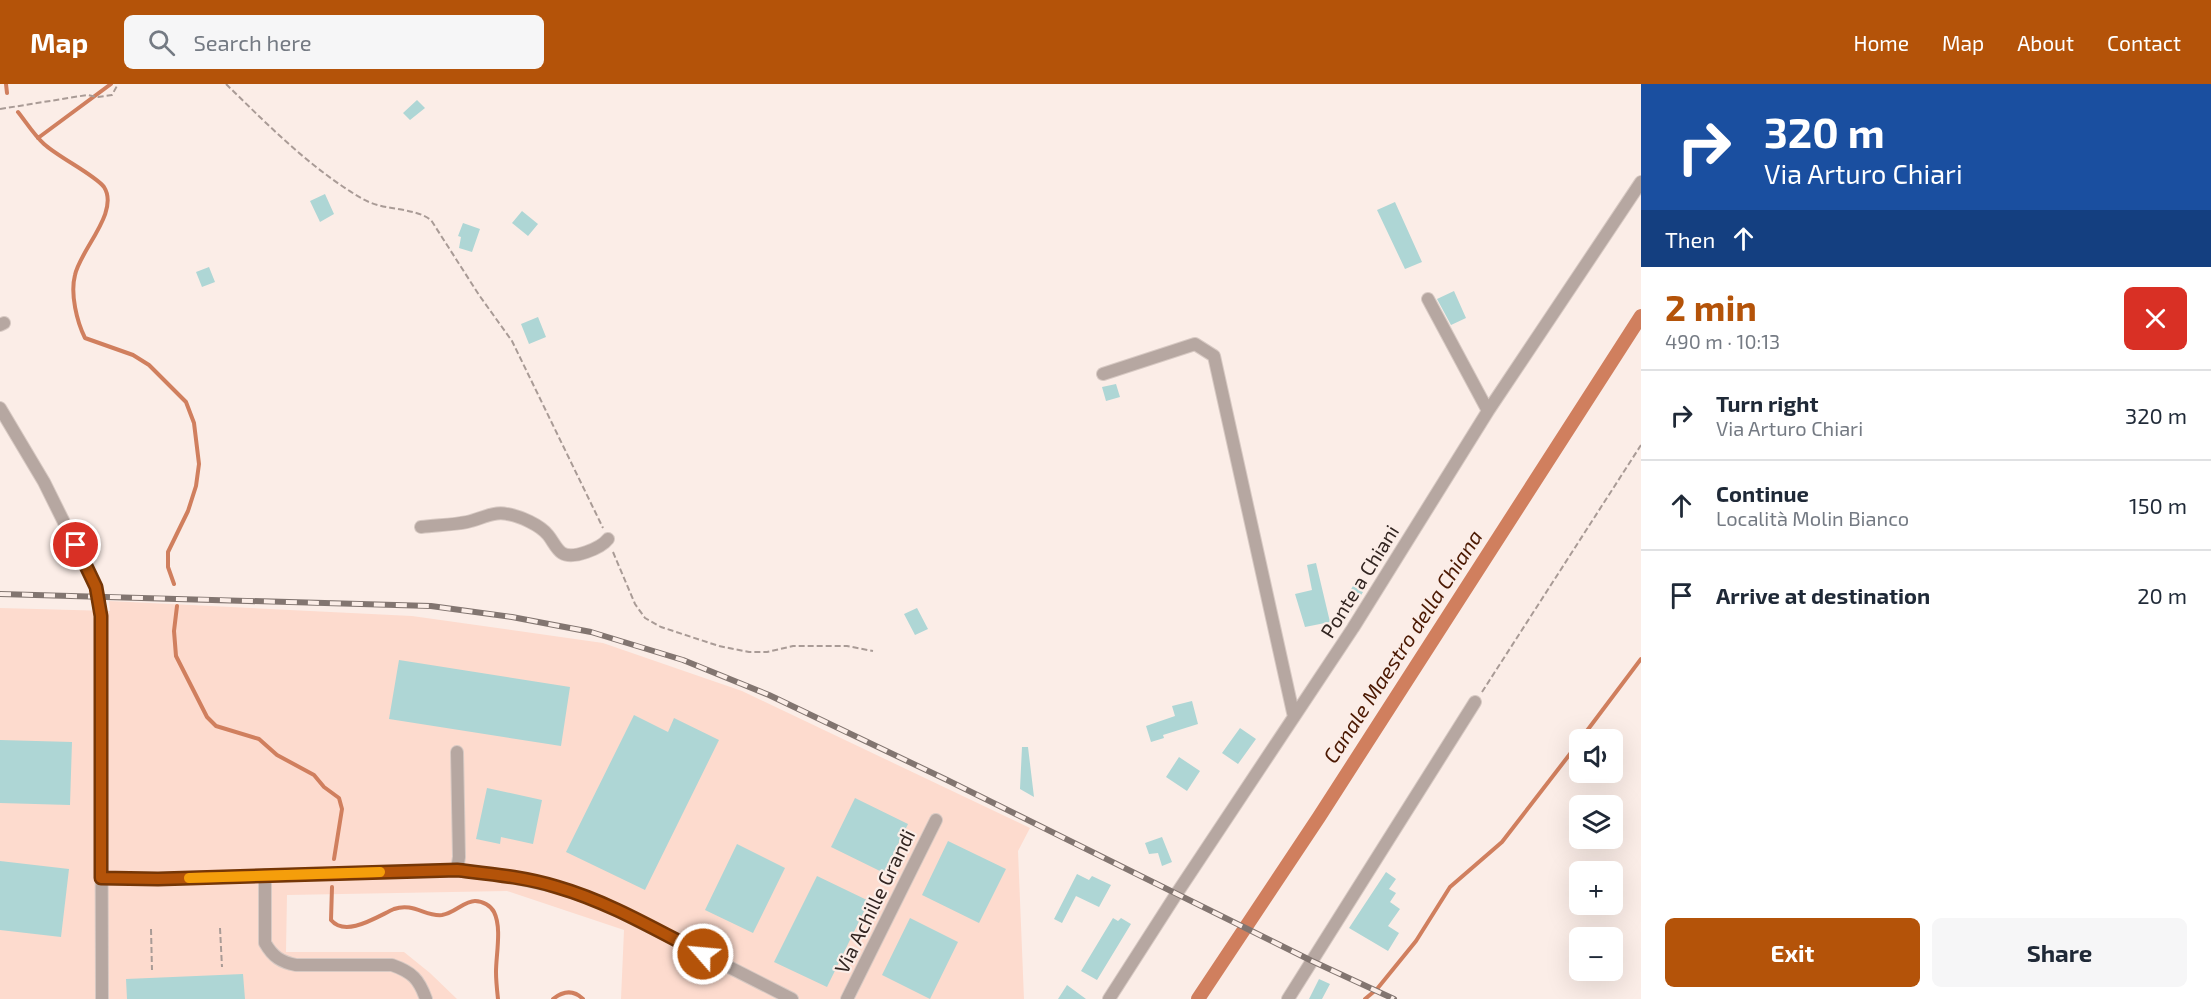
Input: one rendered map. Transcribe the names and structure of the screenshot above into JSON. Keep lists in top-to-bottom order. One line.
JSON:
{"streets":{"street":["Ponte a Chiani","Via Achille Grandi"]},"water":["Canale Maestro della Chiana"],"page":{"header":"Map","search":"Search here","nav":["Home","Map","About","Contact"],"turn":["320 m","Via Arturo Chiari"],"then":"Then","heading":["2 min","490 m · 10:13"],"list":[{"name":"Turn right","note":"Via Arturo Chiari","value":"320 m"},{"name":"Continue","note":"Località Molin Bianco","value":"150 m"},{"name":"Arrive at destination","value":"20 m"}],"map_buttons":["+","−"],"buttons":["Exit","Share"]}}
